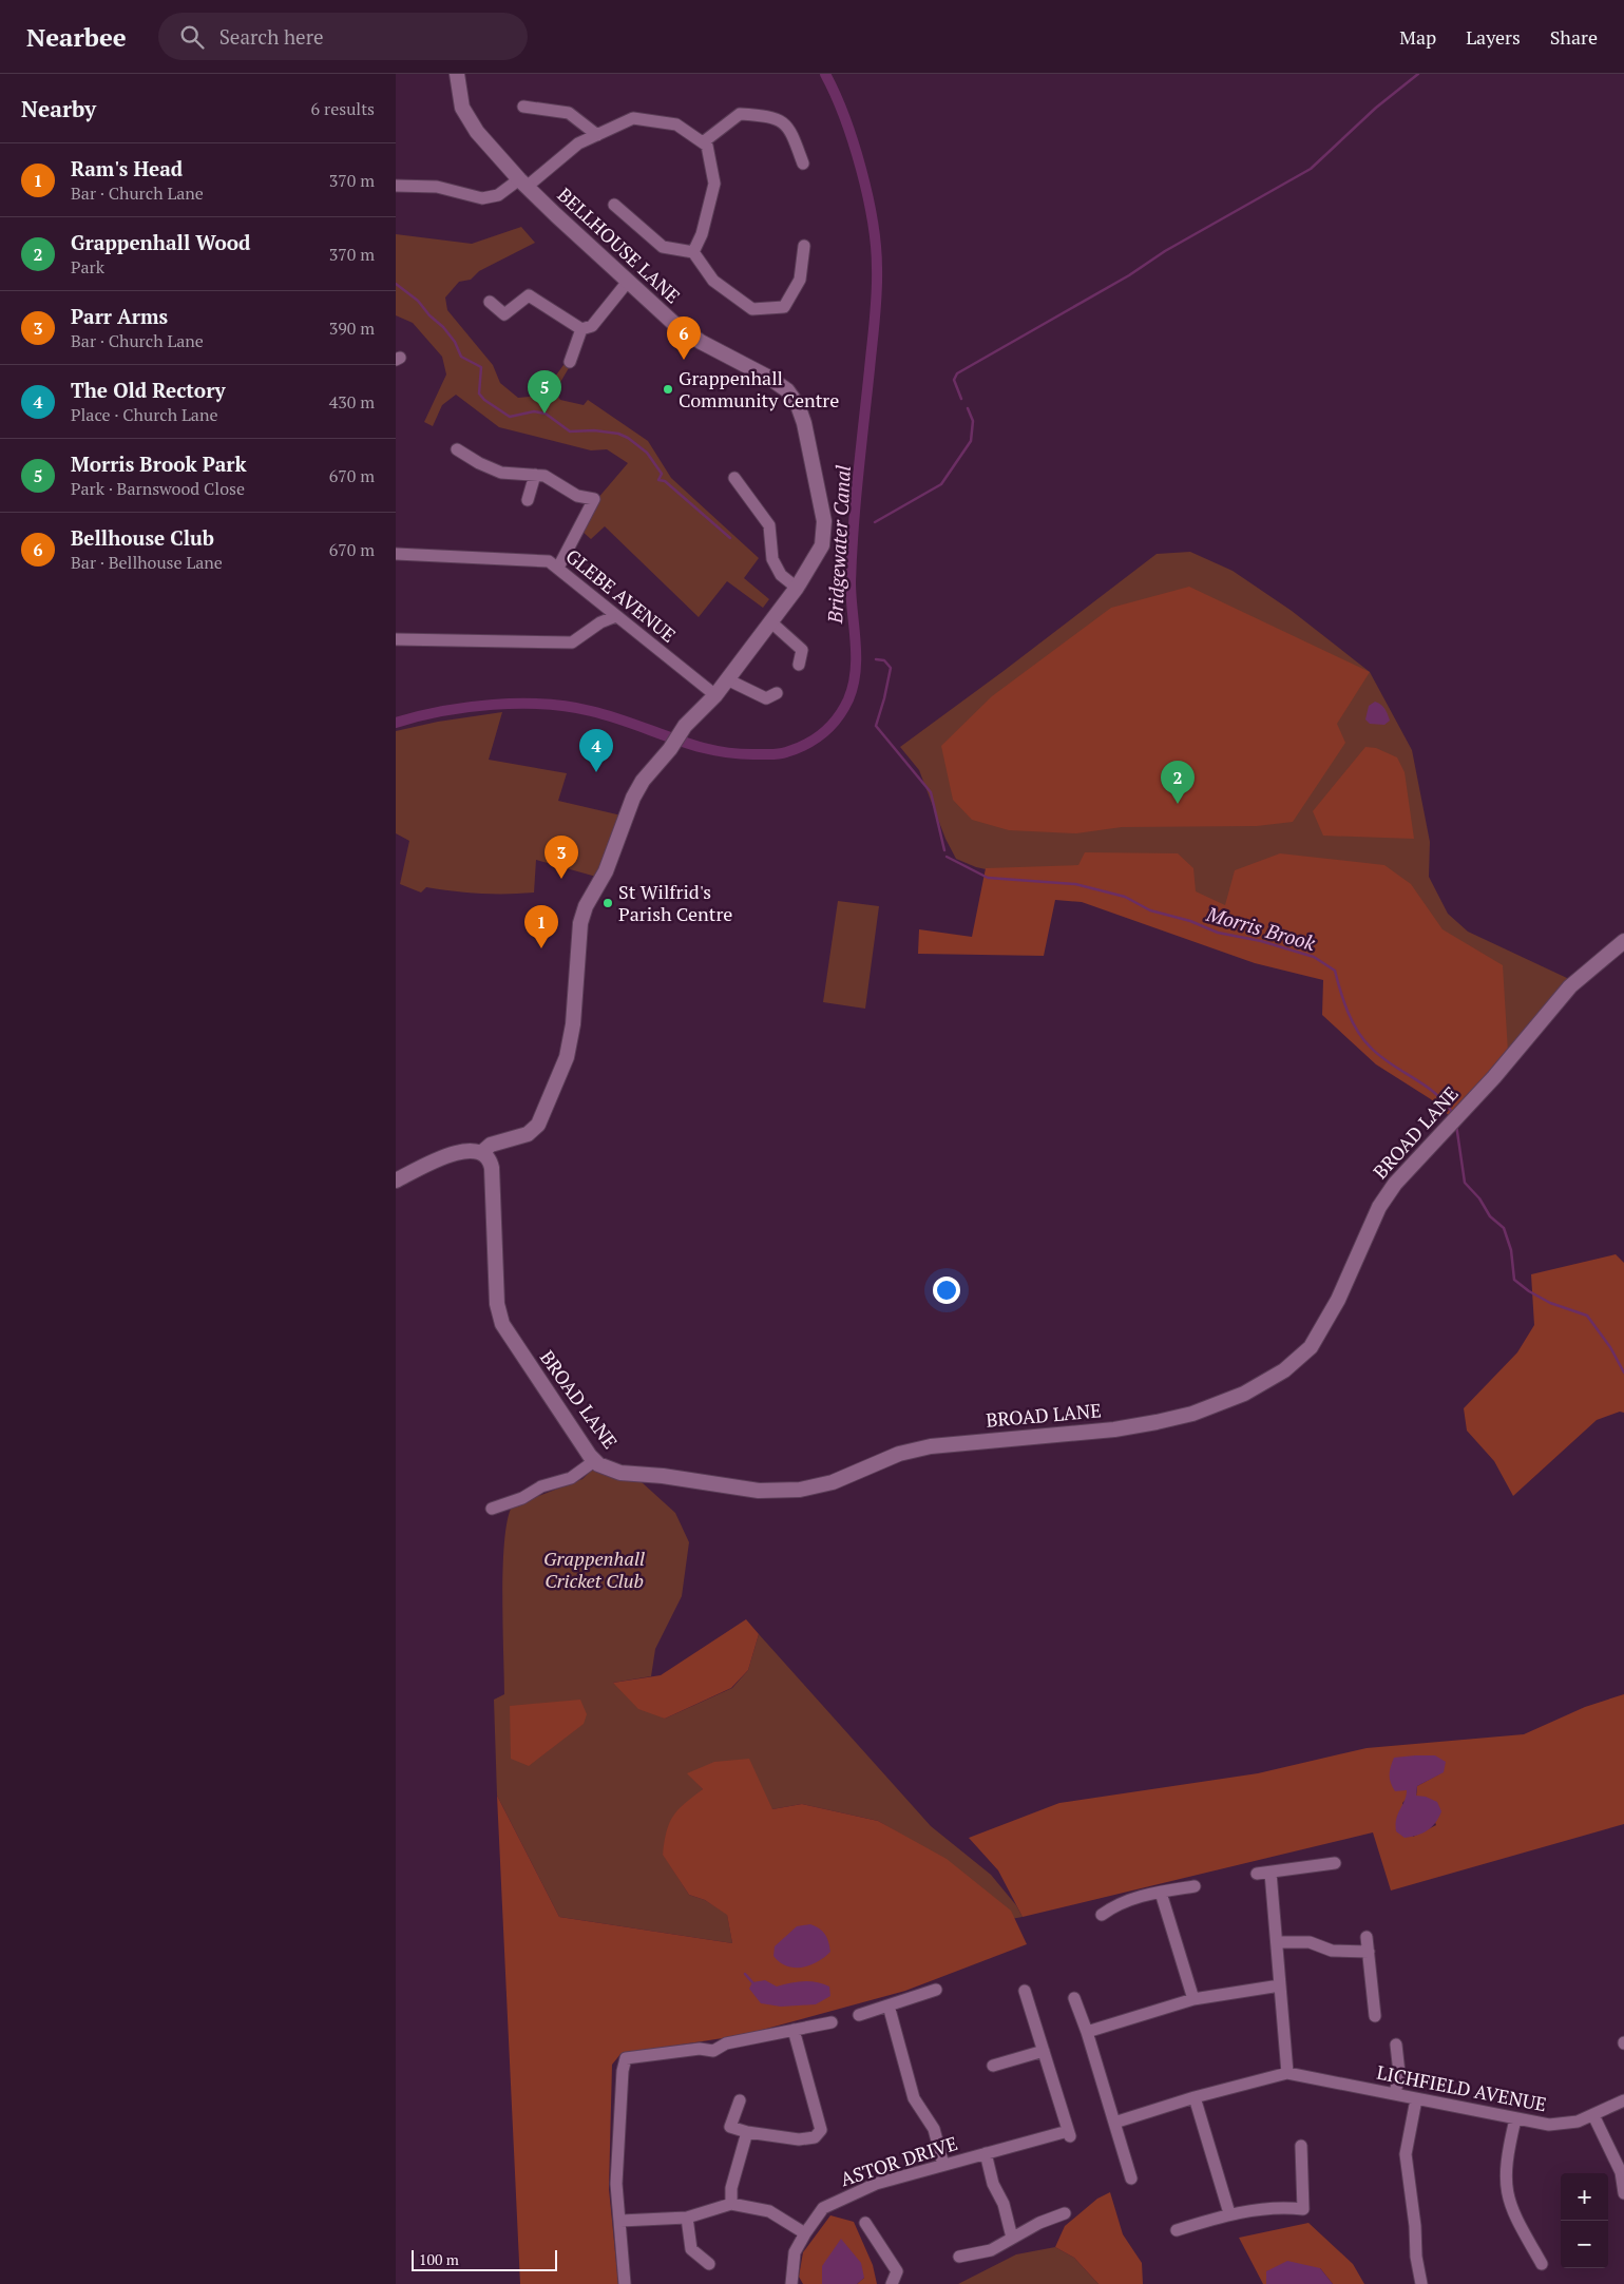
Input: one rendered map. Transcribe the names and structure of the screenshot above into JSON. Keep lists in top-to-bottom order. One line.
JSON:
{"streets":{"street":["BELLHOUSE LANE","GLEBE AVENUE","BROAD LANE","LICHFIELD AVENUE","ASTOR DRIVE"]},"crossings":[["BELLHOUSE LANE","GLEBE AVENUE"],["BELLHOUSE LANE","BROAD LANE"]],"water":["Bridgewater Canal","Morris Brook"],"parks":["Grappenhall Cricket Club"],"places":["Grappenhall Community Centre","St Wilfrid's Parish Centre"],"scale_bar":"100 m","page":{"header":"Nearbee","search":"Search here","nav":["Map","Layers","Share"],"heading":["Nearby","6 results"],"list":[{"mark":"1","name":"Ram's Head","note":"Bar · Church Lane","value":"370 m"},{"mark":"2","name":"Grappenhall Wood","note":"Park","value":"370 m"},{"mark":"3","name":"Parr Arms","note":"Bar · Church Lane","value":"390 m"},{"mark":"4","name":"The Old Rectory","note":"Place · Church Lane","value":"430 m"},{"mark":"5","name":"Morris Brook Park","note":"Park · Barnswood Close","value":"670 m"},{"mark":"6","name":"Bellhouse Club","note":"Bar · Bellhouse Lane","value":"670 m"}],"pins":["6","5","4","2","3","1"],"map_buttons":["+","−"],"scale":"100 m"}}
